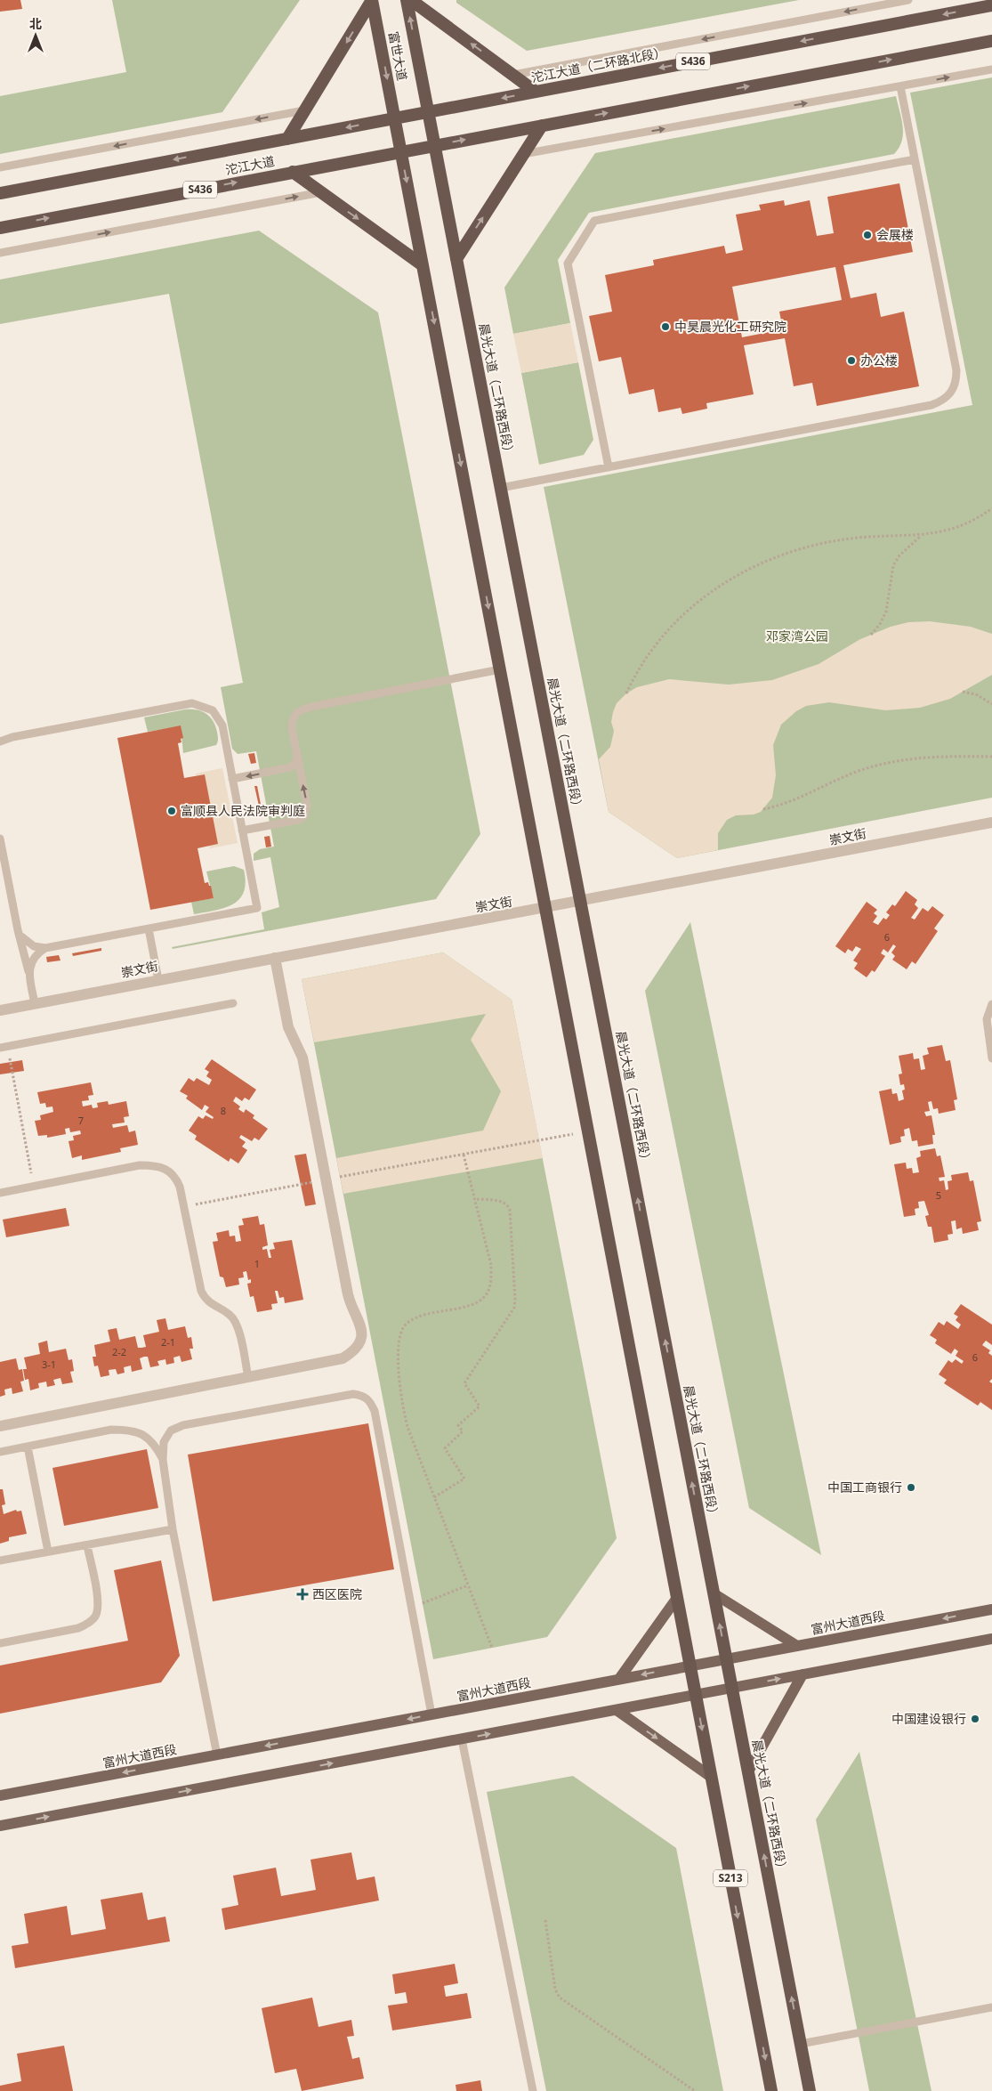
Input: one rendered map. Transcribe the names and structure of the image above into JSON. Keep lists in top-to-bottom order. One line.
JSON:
{"streets":{"highway":["富世大道","S436","沱江大道（二环路北段）","沱江大道","晨光大道（二环路西段）","S213"],"main road":["富州大道西段"],"street":["崇文街"]},"crossings":[["富世大道","沱江大道（二环路北段）"],["富世大道","沱江大道"],["富世大道","晨光大道（二环路西段）"],["S436","沱江大道"],["S436","晨光大道（二环路西段）"],["沱江大道（二环路北段）","沱江大道"],["沱江大道（二环路北段）","晨光大道（二环路西段）"],["晨光大道（二环路西段）","崇文街"],["晨光大道（二环路西段）","富州大道西段"],["富州大道西段","S213"]],"parks":["邓家湾公园"],"places":{"other":["会展楼","中昊晨光化工研究院","办公楼","富顺县人民法院审判庭","中国工商银行","中国建设银行"],"health":["西区医院"]},"house_numbers":["6","8","7","5","1","2-1","2-2","6","3-1"],"north":"top"}
